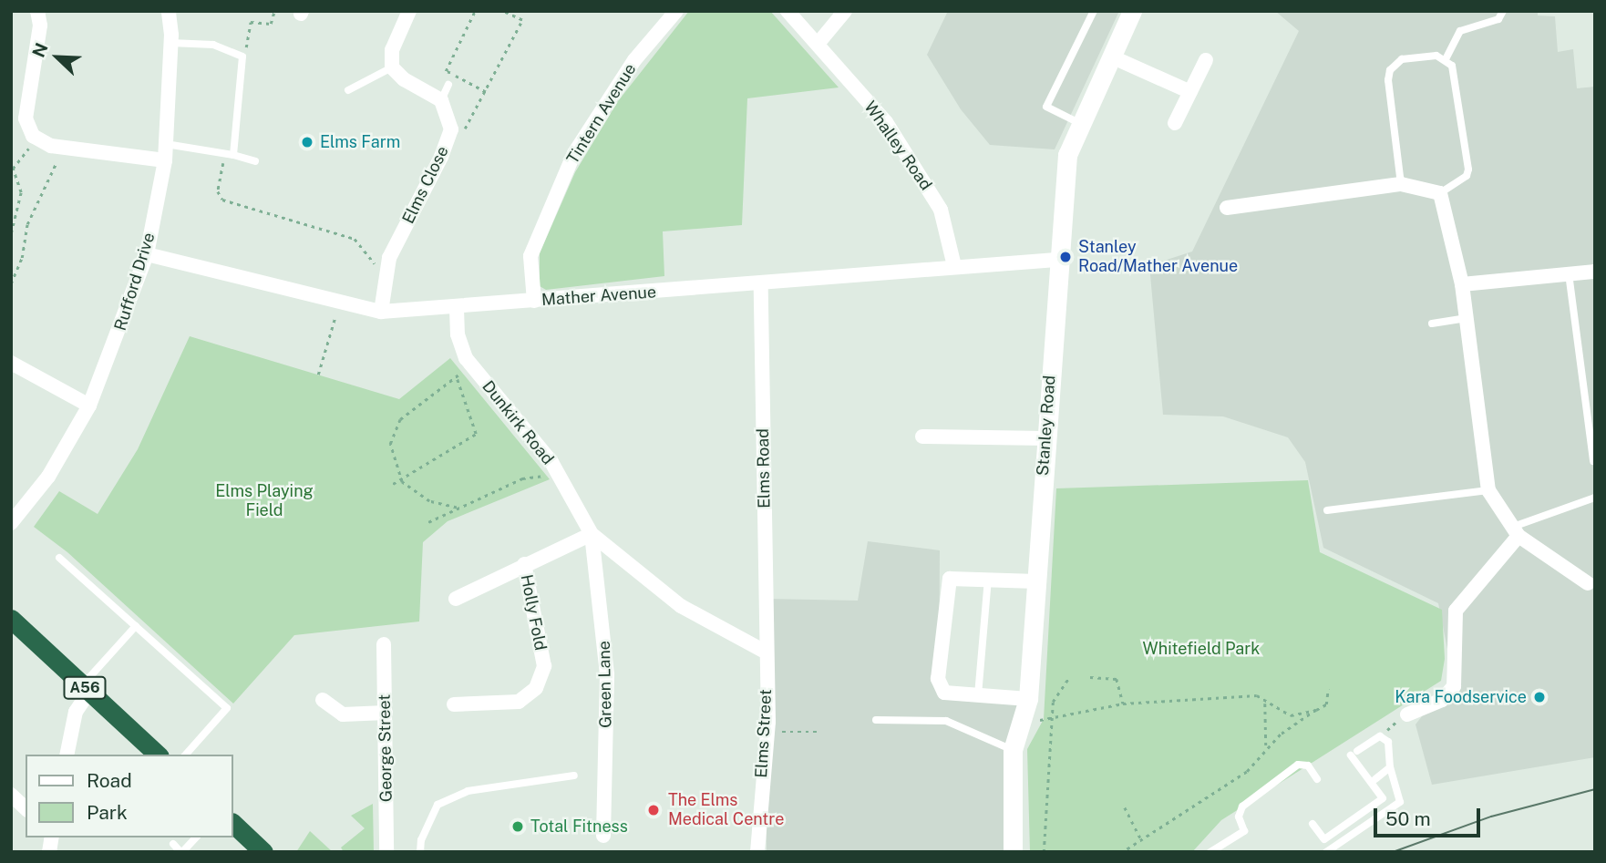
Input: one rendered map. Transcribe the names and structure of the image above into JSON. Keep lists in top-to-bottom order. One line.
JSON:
{"streets":{"highway":["A56"],"street":["Tintern Avenue","Whalley Road","Elms Close","Rufford Drive","Mather Avenue","Dunkirk Road","Stanley Road","Elms Road","Holly Fold","Green Lane","Elms Street","George Street"]},"crossings":[["Tintern Avenue","Mather Avenue"],["Whalley Road","Mather Avenue"],["Elms Close","Mather Avenue"],["Rufford Drive","Mather Avenue"],["Mather Avenue","Dunkirk Road"],["Mather Avenue","Stanley Road"],["Mather Avenue","Elms Road"],["Dunkirk Road","Green Lane"],["Elms Road","Elms Street"]],"parks":["Elms Playing Field","Whitefield Park"],"places":["Elms Farm","Stanley Road/Mather Avenue","Kara Foodservice","The Elms Medical Centre","Total Fitness"],"legend":["Road","Park"],"scale_bar":"50 m","north":"top left"}
